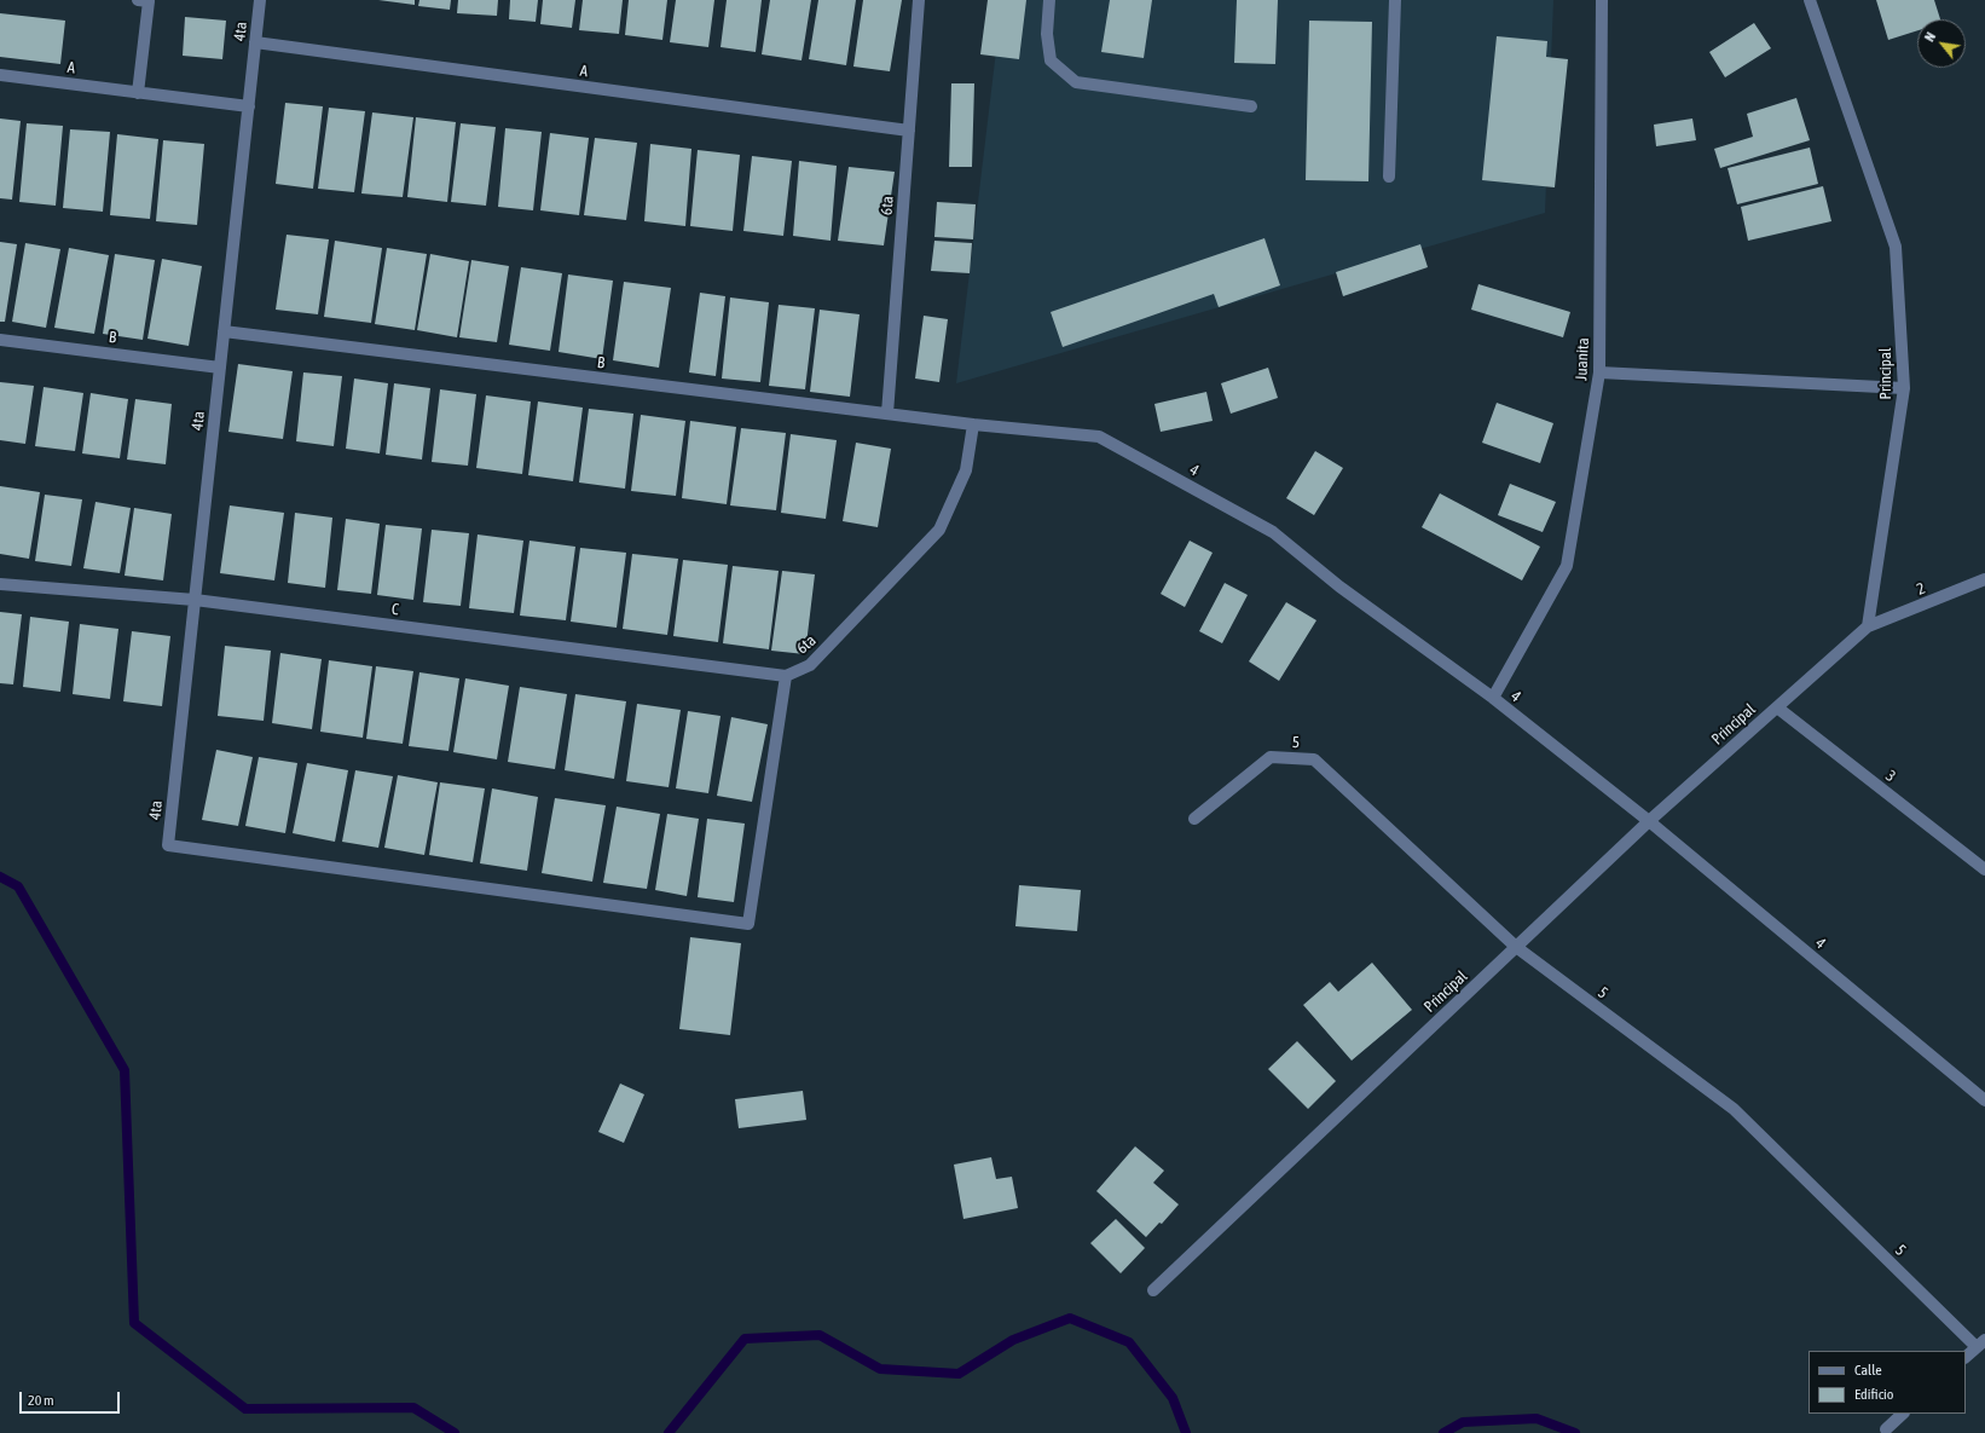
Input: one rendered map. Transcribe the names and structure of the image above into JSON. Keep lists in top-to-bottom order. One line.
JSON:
{"streets":{"street":["4ta","A","6ta","B","Juanita","Principal","4","2","C","5","3"]},"crossings":[["4ta","A"],["4ta","6ta"],["4ta","B"],["4ta","C"],["A","6ta"],["6ta","B"],["6ta","4"],["6ta","C"],["B","4"],["Juanita","4"],["Principal","4"],["Principal","2"],["Principal","5"],["Principal","3"]],"legend":["Calle","Edificio"],"scale_bar":"20 m","north":"top left"}
